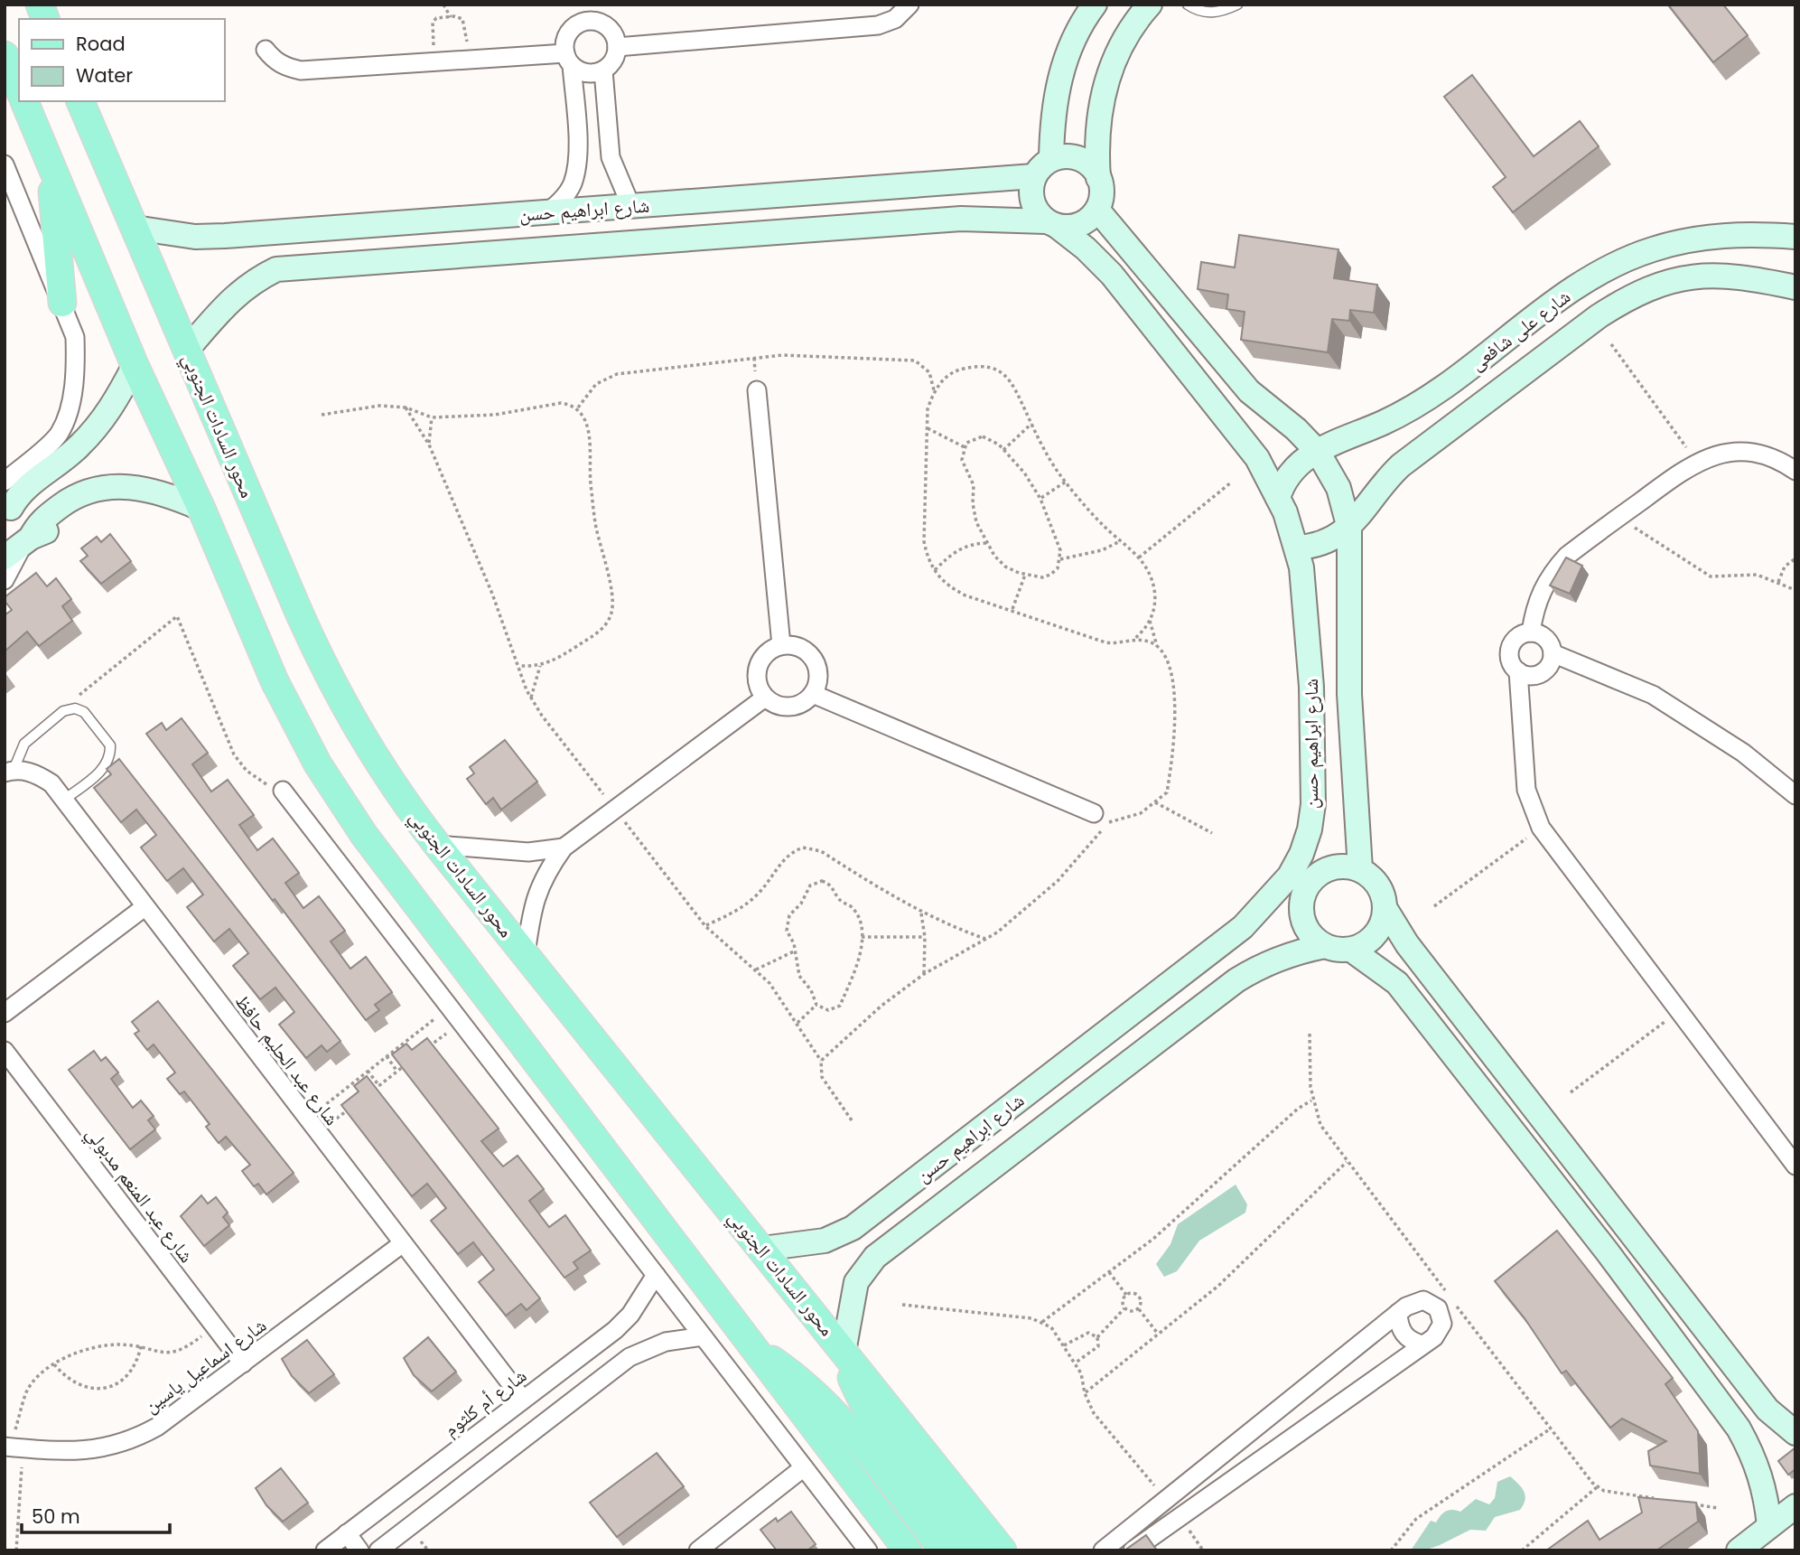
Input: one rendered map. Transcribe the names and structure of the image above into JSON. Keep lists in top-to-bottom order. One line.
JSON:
{"streets":{"main road":["محور السادات الجنوبي"],"street":["شارع ابراهيم حسن","شارع على شافعى","شارع عبد الحليم حافظ","شارع عبد المنعم مدبولي","شارع اسماعيل ياسين","شارع أم كلثوم"]},"crossings":[["شارع ابراهيم حسن","شارع على شافعى"],["شارع ابراهيم حسن","محور السادات الجنوبي"],["شارع عبد الحليم حافظ","شارع اسماعيل ياسين"],["شارع عبد الحليم حافظ","شارع أم كلثوم"],["شارع عبد المنعم مدبولي","شارع اسماعيل ياسين"]],"legend":["Road","Water"],"scale_bar":"50 m"}
